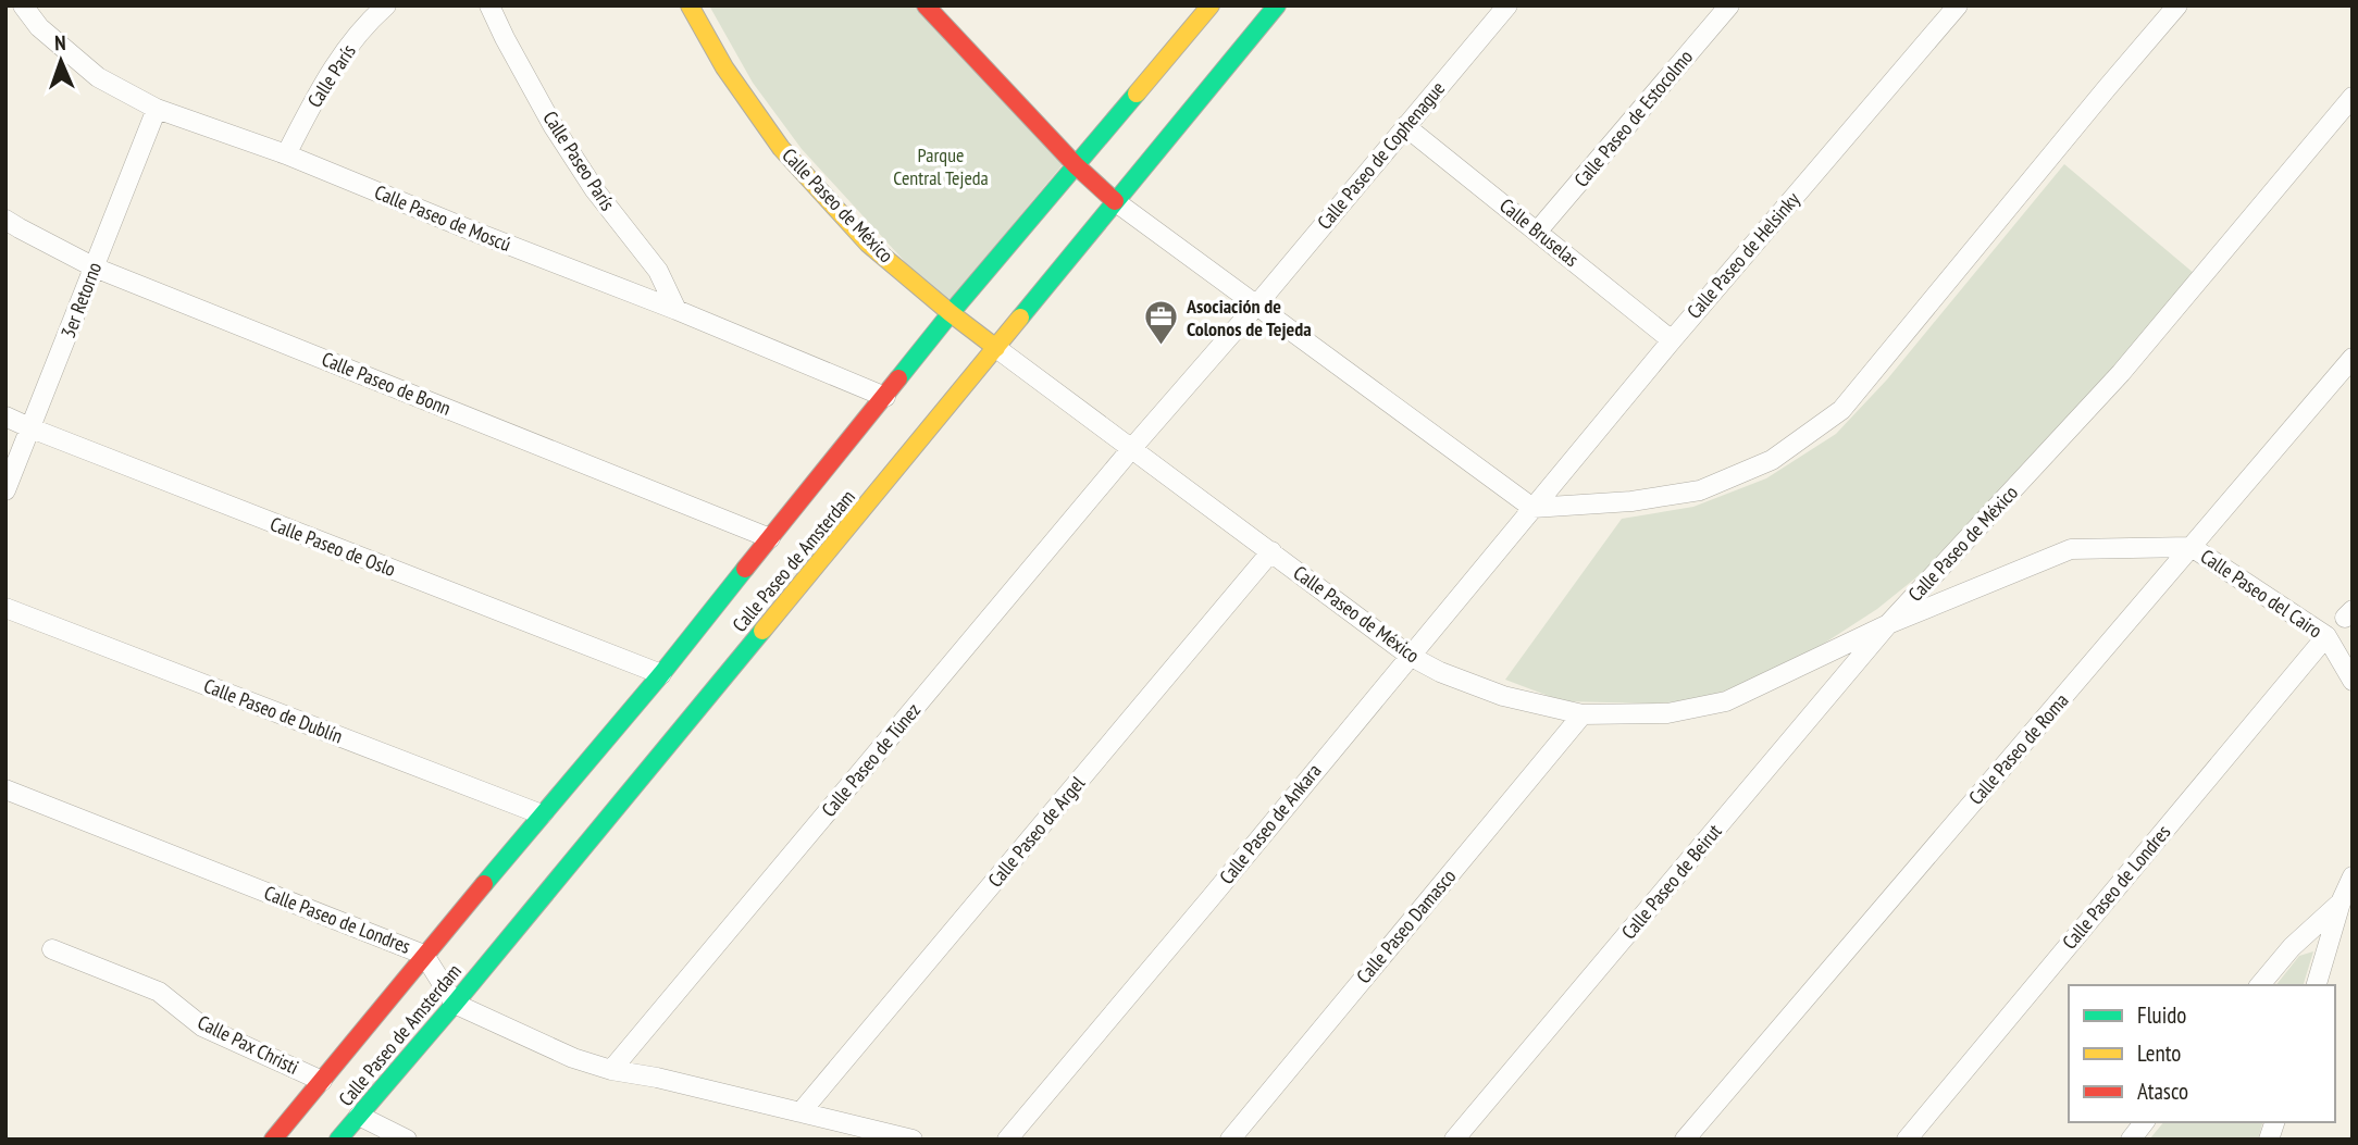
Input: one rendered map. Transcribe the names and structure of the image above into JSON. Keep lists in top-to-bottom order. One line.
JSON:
{"streets":{"main road":["Calle Paseo de México","Calle Paseo de Amsterdam"],"street":["Calle París","Calle Paseo de Estocolmo","Calle Paseo de Cophenague","Calle Paseo París","Calle Paseo de Moscú","Calle Bruselas","Calle Paseo de Helsinky","3er Retorno","Calle Paseo de Bonn","Calle Paseo de Oslo","Calle Paseo del Cairo","Calle Paseo de Dublín","Calle Paseo de Roma","Calle Paseo de Túnez","Calle Paseo de Ankara","Calle Paseo de Argel","Calle Paseo de Beirut","Calle Paseo de Londres","Calle Paseo Damasco","Calle Pax Christi"]},"crossings":[["Calle París","Calle Paseo de Moscú"],["Calle Paseo de Estocolmo","Calle Bruselas"],["Calle Paseo de Cophenague","Calle Paseo de México"],["Calle Paseo de Cophenague","Calle Bruselas"],["Calle Paseo de Cophenague","Calle Paseo de Túnez"],["Calle Paseo París","Calle Paseo de Moscú"],["Calle Paseo de México","Calle Paseo de Amsterdam"],["Calle Paseo de México","Calle Paseo del Cairo"],["Calle Paseo de México","Calle Paseo de Túnez"],["Calle Paseo de México","Calle Paseo de Ankara"],["Calle Paseo de México","Calle Paseo de Argel"],["Calle Paseo de México","Calle Paseo de Beirut"],["Calle Paseo de México","Calle Paseo Damasco"],["Calle Paseo de Moscú","3er Retorno"],["Calle Paseo de Moscú","Calle Paseo de Amsterdam"],["Calle Bruselas","Calle Paseo de Helsinky"],["Calle Paseo de Helsinky","Calle Paseo de Ankara"],["3er Retorno","Calle Paseo de Bonn"],["3er Retorno","Calle Paseo de Oslo"],["Calle Paseo de Bonn","Calle Paseo de Amsterdam"],["Calle Paseo de Oslo","Calle Paseo de Amsterdam"],["Calle Paseo de Amsterdam","Calle Paseo de Dublín"],["Calle Paseo de Amsterdam","Calle Paseo de Londres"],["Calle Paseo de Amsterdam","Calle Pax Christi"],["Calle Paseo del Cairo","Calle Paseo de Roma"],["Calle Paseo del Cairo","Calle Paseo de Beirut"],["Calle Paseo del Cairo","Calle Paseo de Londres"]],"parks":["Parque Central Tejeda"],"places":{"office":["Asociación de Colonos de Tejeda"]},"legend":["Fluido","Lento","Atasco"],"north":"top"}
